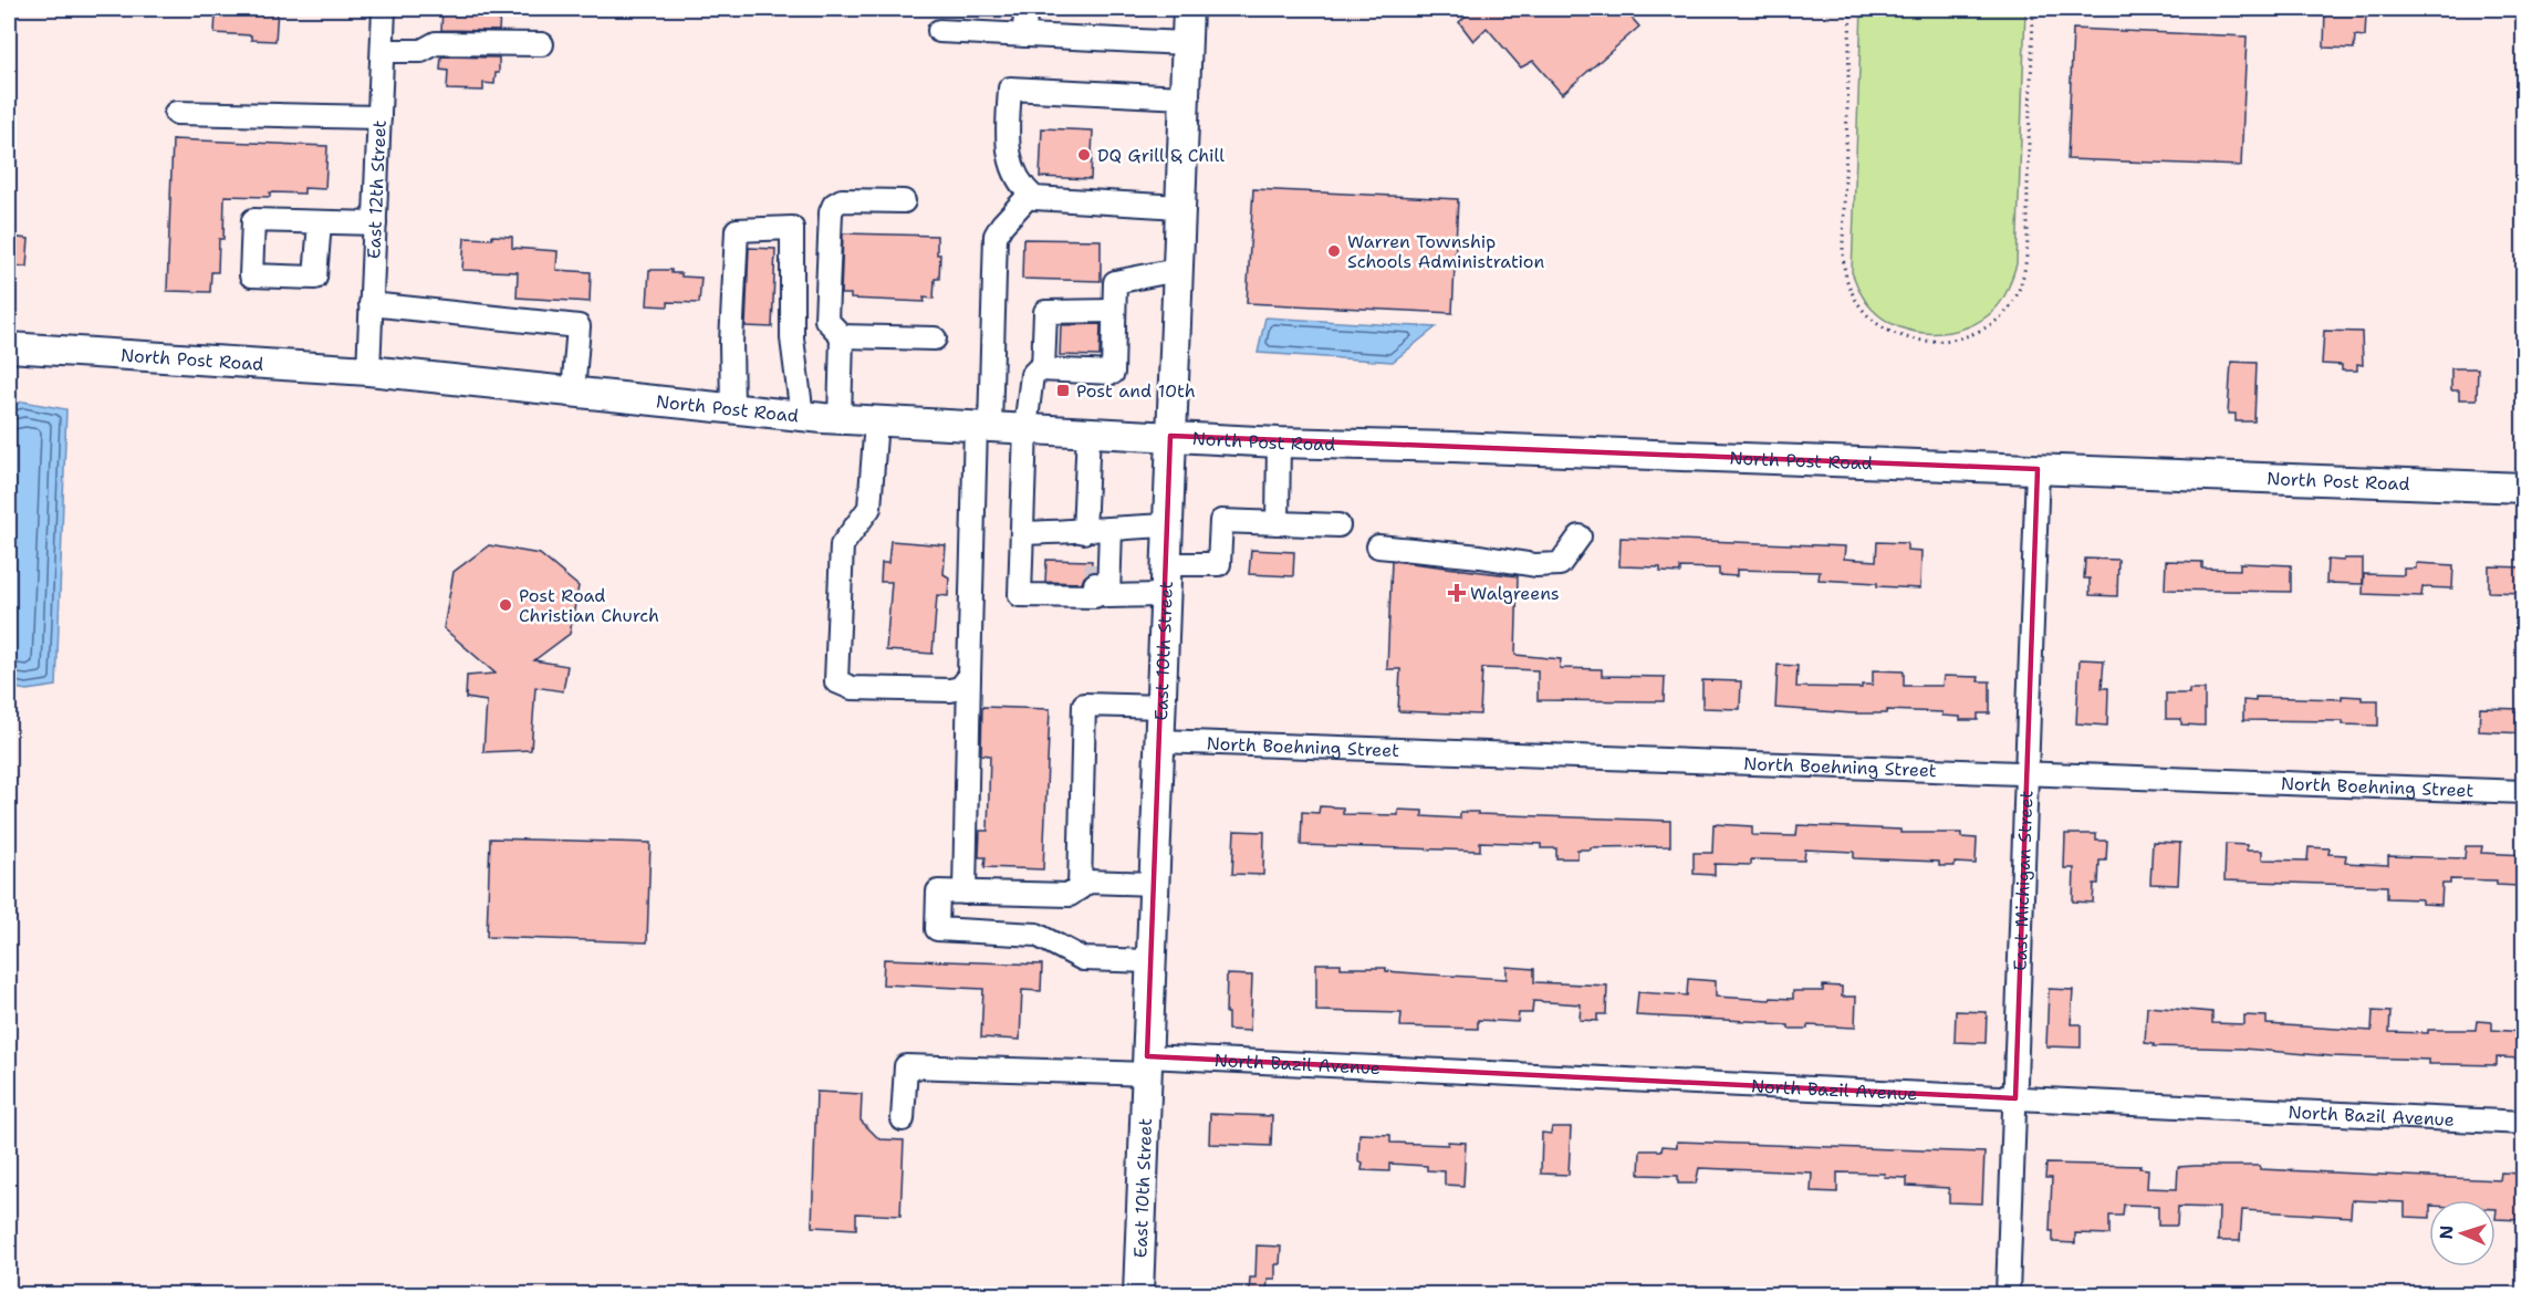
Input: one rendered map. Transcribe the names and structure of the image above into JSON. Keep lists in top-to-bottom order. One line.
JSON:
{"streets":{"main road":["North Post Road","East 10th Street"],"street":["East 12th Street","North Boehning Street","East Michigan Street","North Bazil Avenue"]},"crossings":[["East 12th Street","North Post Road"],["North Post Road","East 10th Street"],["North Post Road","East Michigan Street"],["East 10th Street","North Boehning Street"],["East 10th Street","North Bazil Avenue"],["North Boehning Street","East Michigan Street"],["East Michigan Street","North Bazil Avenue"]],"places":{"other":["DQ Grill & Chill","Warren Township Schools Administration","Post Road Christian Church"],"transit":["Post and 10th"],"health":["Walgreens"]},"north":"left"}
